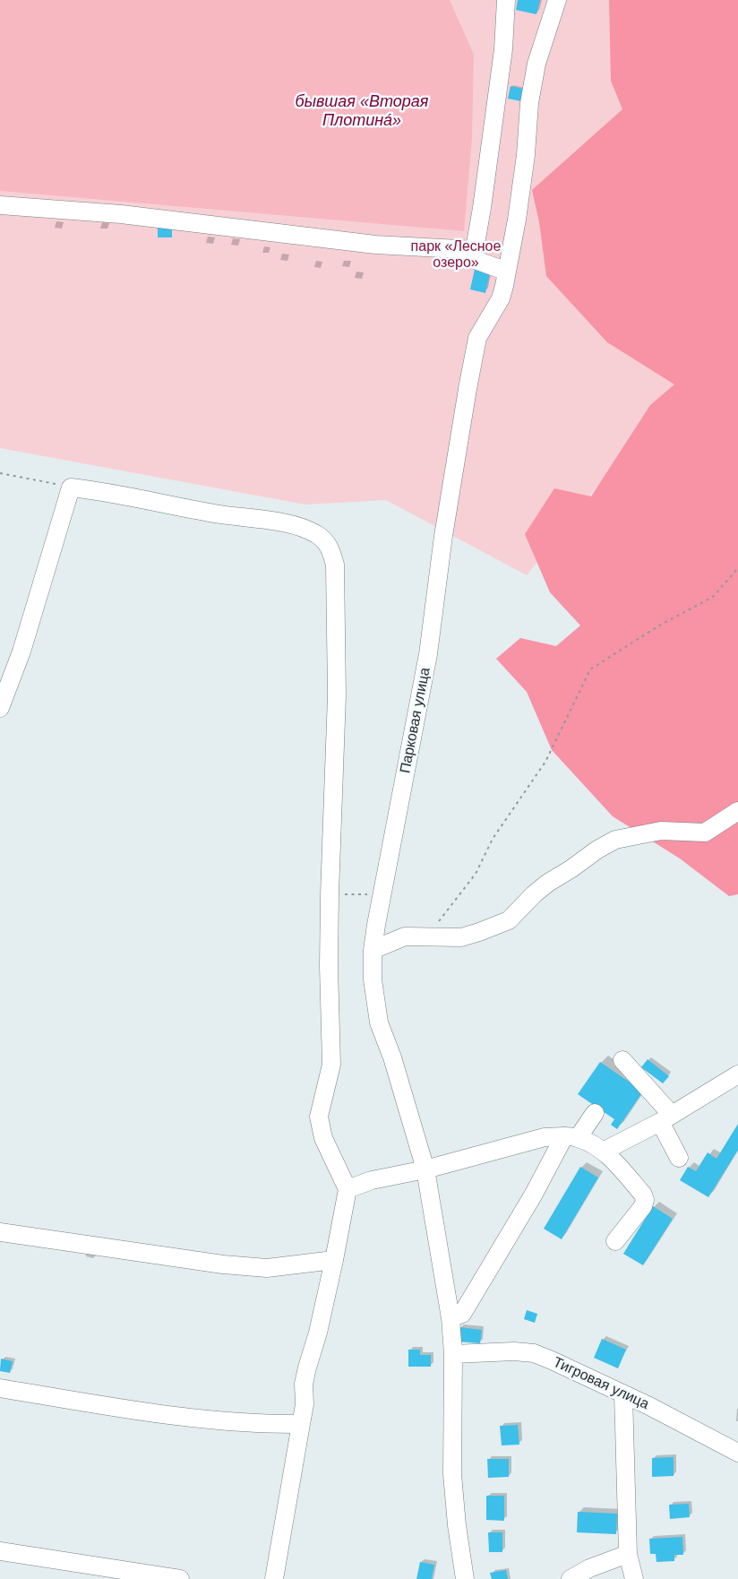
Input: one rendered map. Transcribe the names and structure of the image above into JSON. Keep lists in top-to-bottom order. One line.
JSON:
{"streets":{"street":["Парковая улица","Тигровая улица"]},"crossings":[["Парковая улица","Тигровая улица"]],"water":["бывшая «Вторая Плотинá»"],"parks":["парк «Лесное озеро»"]}
